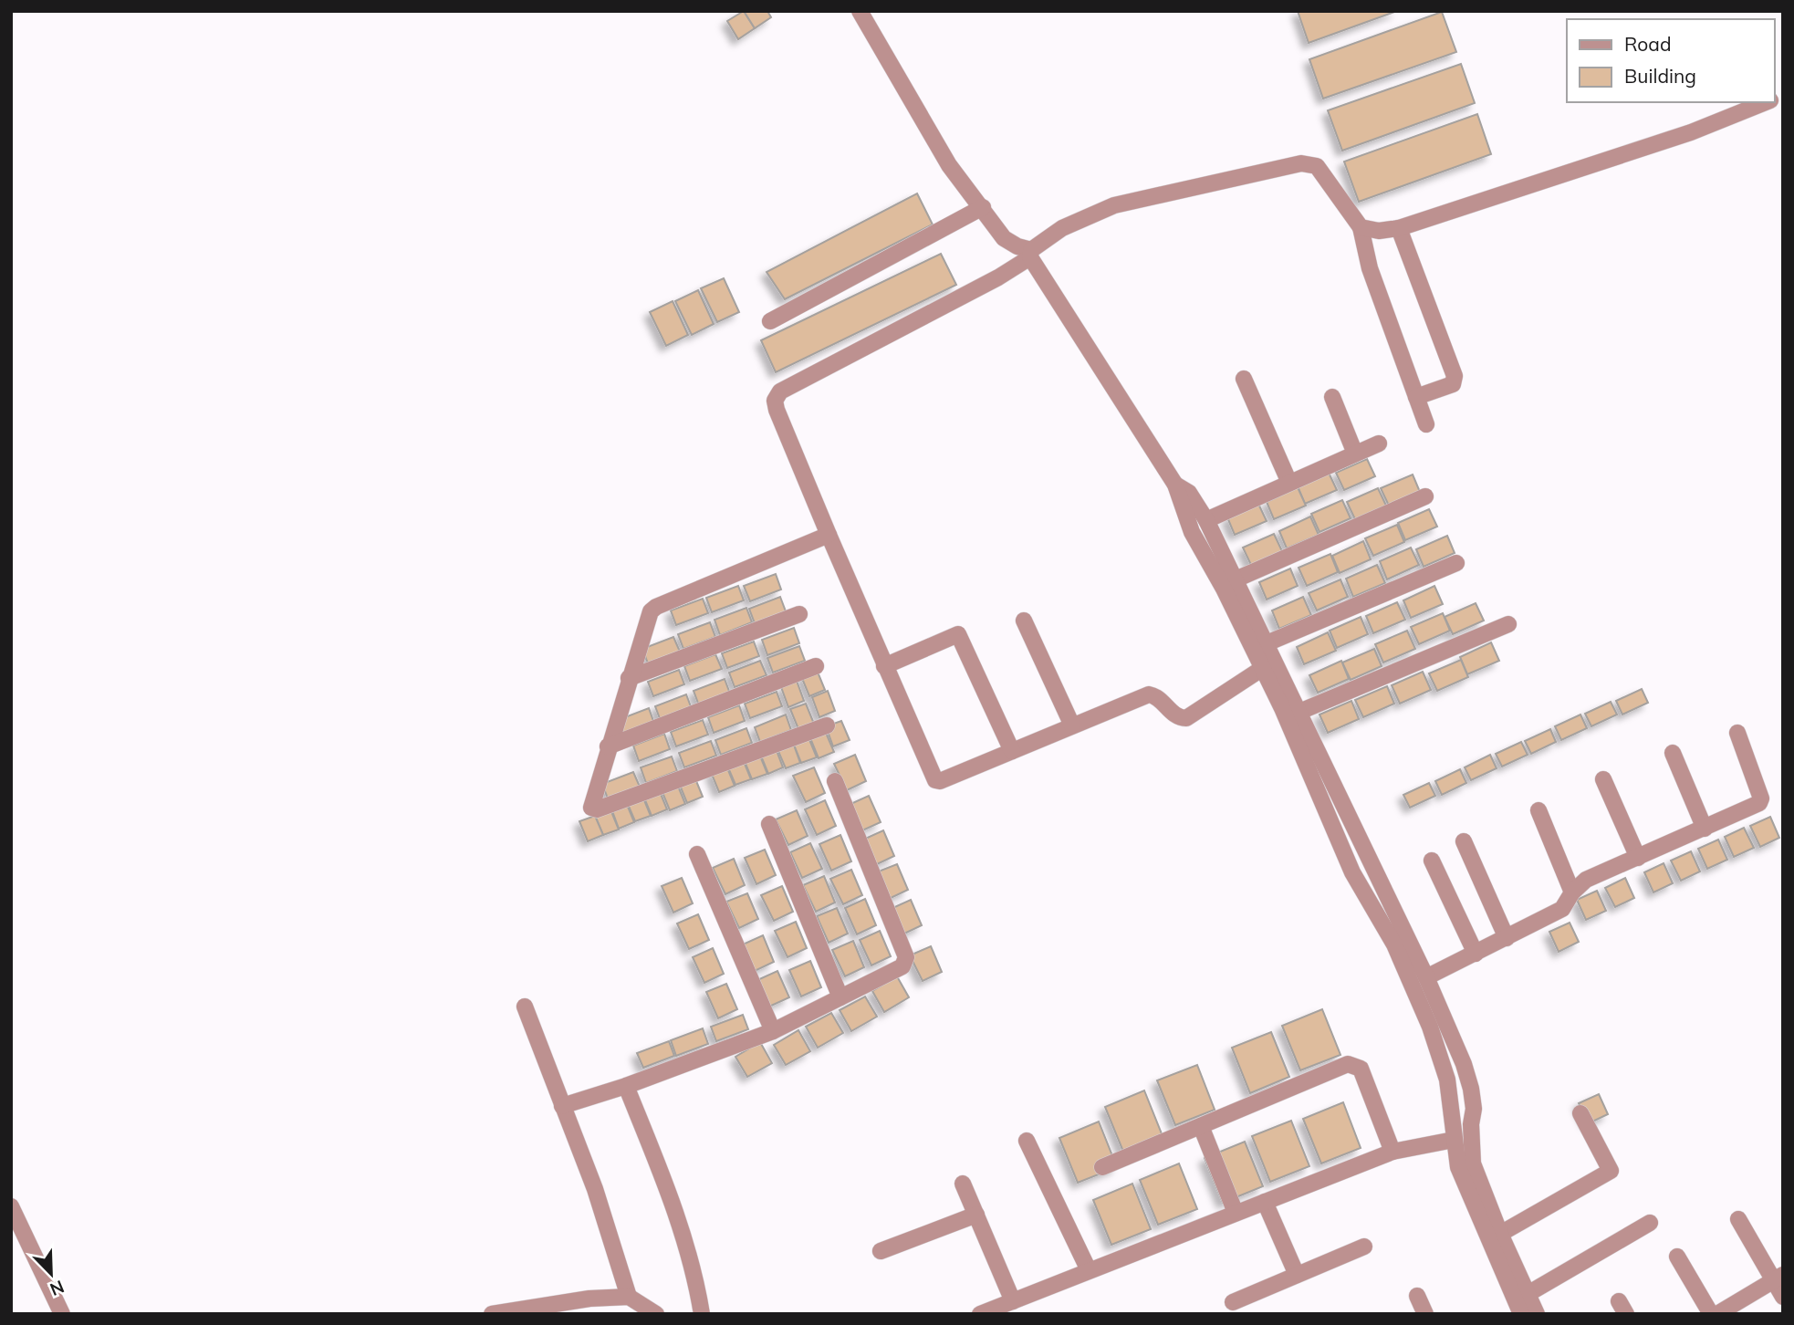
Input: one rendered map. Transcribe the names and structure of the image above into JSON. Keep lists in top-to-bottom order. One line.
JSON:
{"legend":["Road","Building"],"north":"bottom right"}
